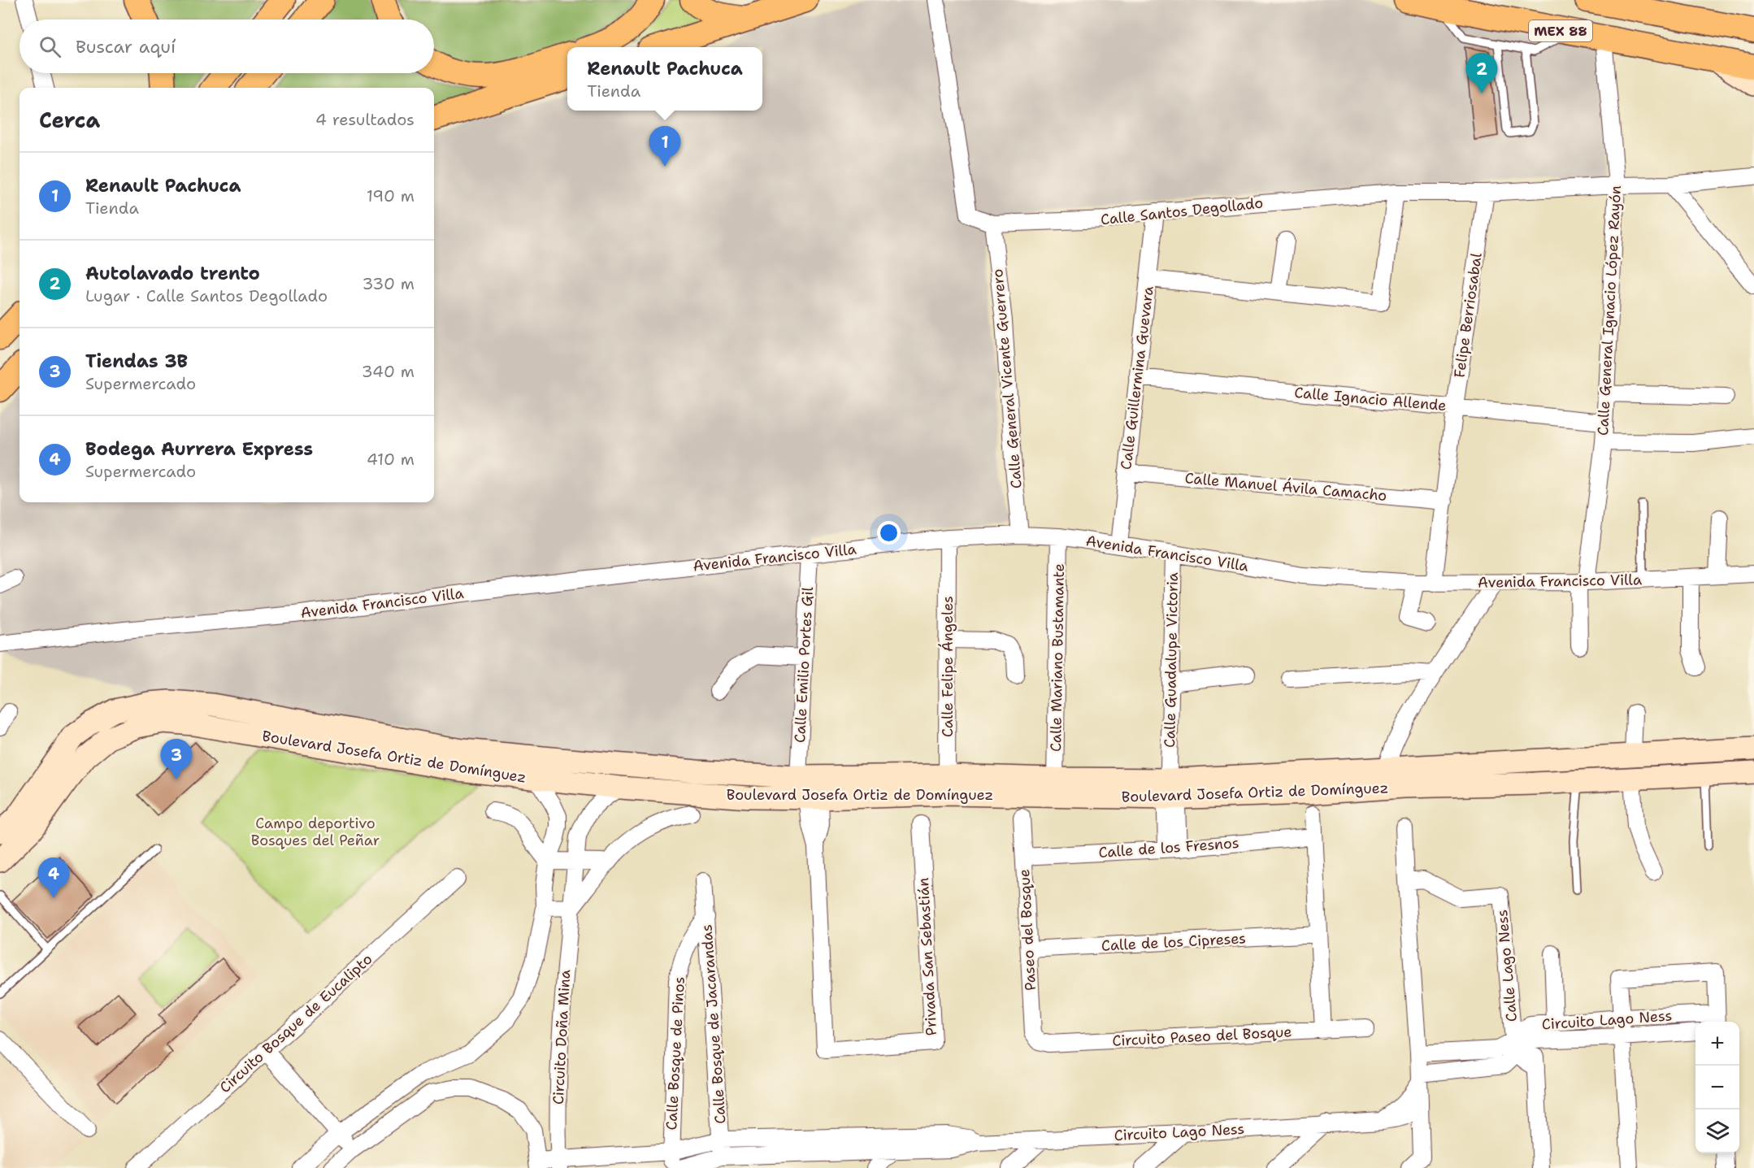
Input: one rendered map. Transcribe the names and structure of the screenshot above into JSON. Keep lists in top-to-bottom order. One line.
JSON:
{"streets":{"main road":["MEX 88"],"street":["Calle Santos Degollado","Calle General Ignacio López Rayón","Felipe Berriosabal","Calle Guillermina Guevara","Calle General Vicente Guerrero","Calle Ignacio Allende","Calle Manuel Ávila Camacho","Avenida Francisco Villa","Calle Mariano Bustamante","Calle Guadalupe Victoria","Calle Emilio Portes Gil","Calle Felipe Ángeles","Boulevard Josefa Ortiz de Domínguez","Calle de los Fresnos","Paseo del Bosque","Calle de los Cipreses","Privada San Sebastián","Calle Lago Ness","Circuito Lago Ness","Circuito Bosque de Eucalipto","Calle Bosque de Jacarandas","Circuito Paseo del Bosque","Circuito Doña Mina","Calle Bosque de Pinos"]},"crossings":[["MEX 88","Calle General Ignacio López Rayón"],["Calle Santos Degollado","Calle General Ignacio López Rayón"],["Calle Santos Degollado","Felipe Berriosabal"],["Calle Santos Degollado","Calle Guillermina Guevara"],["Calle Santos Degollado","Calle General Vicente Guerrero"],["Calle General Ignacio López Rayón","Calle Ignacio Allende"],["Calle General Ignacio López Rayón","Avenida Francisco Villa"],["Felipe Berriosabal","Calle Ignacio Allende"],["Felipe Berriosabal","Calle Manuel Ávila Camacho"],["Felipe Berriosabal","Avenida Francisco Villa"],["Calle Guillermina Guevara","Calle Ignacio Allende"],["Calle Guillermina Guevara","Calle Manuel Ávila Camacho"],["Calle Guillermina Guevara","Avenida Francisco Villa"],["Calle General Vicente Guerrero","Avenida Francisco Villa"],["Avenida Francisco Villa","Calle Mariano Bustamante"],["Avenida Francisco Villa","Calle Guadalupe Victoria"],["Avenida Francisco Villa","Calle Emilio Portes Gil"],["Avenida Francisco Villa","Calle Felipe Ángeles"],["Calle Mariano Bustamante","Boulevard Josefa Ortiz de Domínguez"],["Calle Guadalupe Victoria","Boulevard Josefa Ortiz de Domínguez"],["Calle Guadalupe Victoria","Calle de los Fresnos"],["Calle Emilio Portes Gil","Boulevard Josefa Ortiz de Domínguez"],["Calle Felipe Ángeles","Boulevard Josefa Ortiz de Domínguez"],["Boulevard Josefa Ortiz de Domínguez","Privada San Sebastián"],["Boulevard Josefa Ortiz de Domínguez","Circuito Doña Mina"],["Calle de los Fresnos","Paseo del Bosque"],["Paseo del Bosque","Calle de los Cipreses"],["Paseo del Bosque","Circuito Paseo del Bosque"],["Calle Lago Ness","Circuito Lago Ness"],["Circuito Lago Ness","Calle Bosque de Jacarandas"],["Circuito Lago Ness","Circuito Doña Mina"],["Circuito Lago Ness","Calle Bosque de Pinos"],["Calle Bosque de Jacarandas","Calle Bosque de Pinos"]],"parks":["Campo deportivo Bosques del Peñar"],"page":{"search":"Buscar aquí","popup":["Renault Pachuca","Tienda"],"pins":["2","1","3","4"],"heading":["Cerca","4 resultados"],"list":[{"mark":"1","name":"Renault Pachuca","note":"Tienda","value":"190 m"},{"mark":"2","name":"Autolavado trento","note":"Lugar · Calle Santos Degollado","value":"330 m"},{"mark":"3","name":"Tiendas 3B","note":"Supermercado","value":"340 m"},{"mark":"4","name":"Bodega Aurrera Express","note":"Supermercado","value":"410 m"}],"map_buttons":["+","−"]}}
